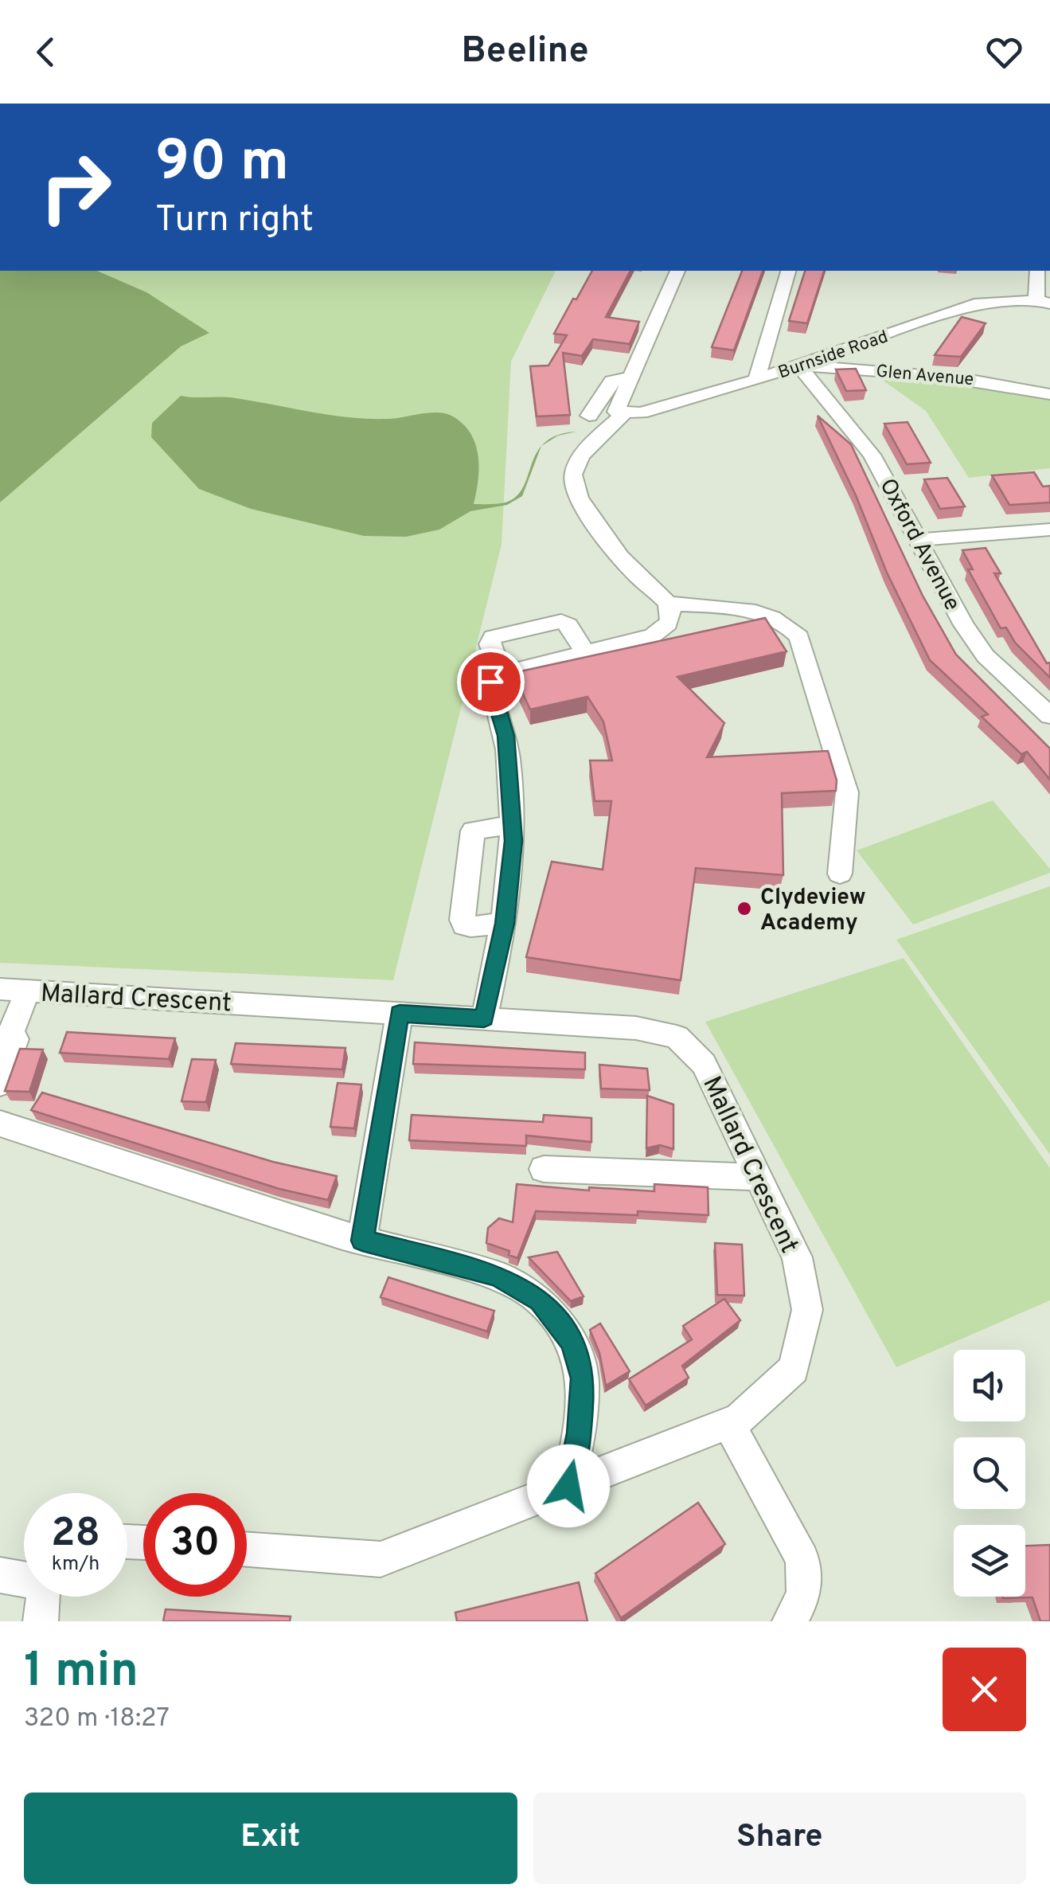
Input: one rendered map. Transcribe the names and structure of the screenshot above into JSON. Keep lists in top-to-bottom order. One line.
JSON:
{"streets":{"street":["Burnside Road","Glen Avenue","Oxford Avenue","Mallard Crescent"]},"crossings":[["Burnside Road","Glen Avenue"],["Burnside Road","Oxford Avenue"],["Glen Avenue","Oxford Avenue"]],"places":["Clydeview Academy"],"page":{"header":"Beeline","turn":["90 m","Turn right"],"speed":"28 km/h","limit":"30","heading":["1 min","320 m · 18:27"],"buttons":["Exit","Share"]}}
